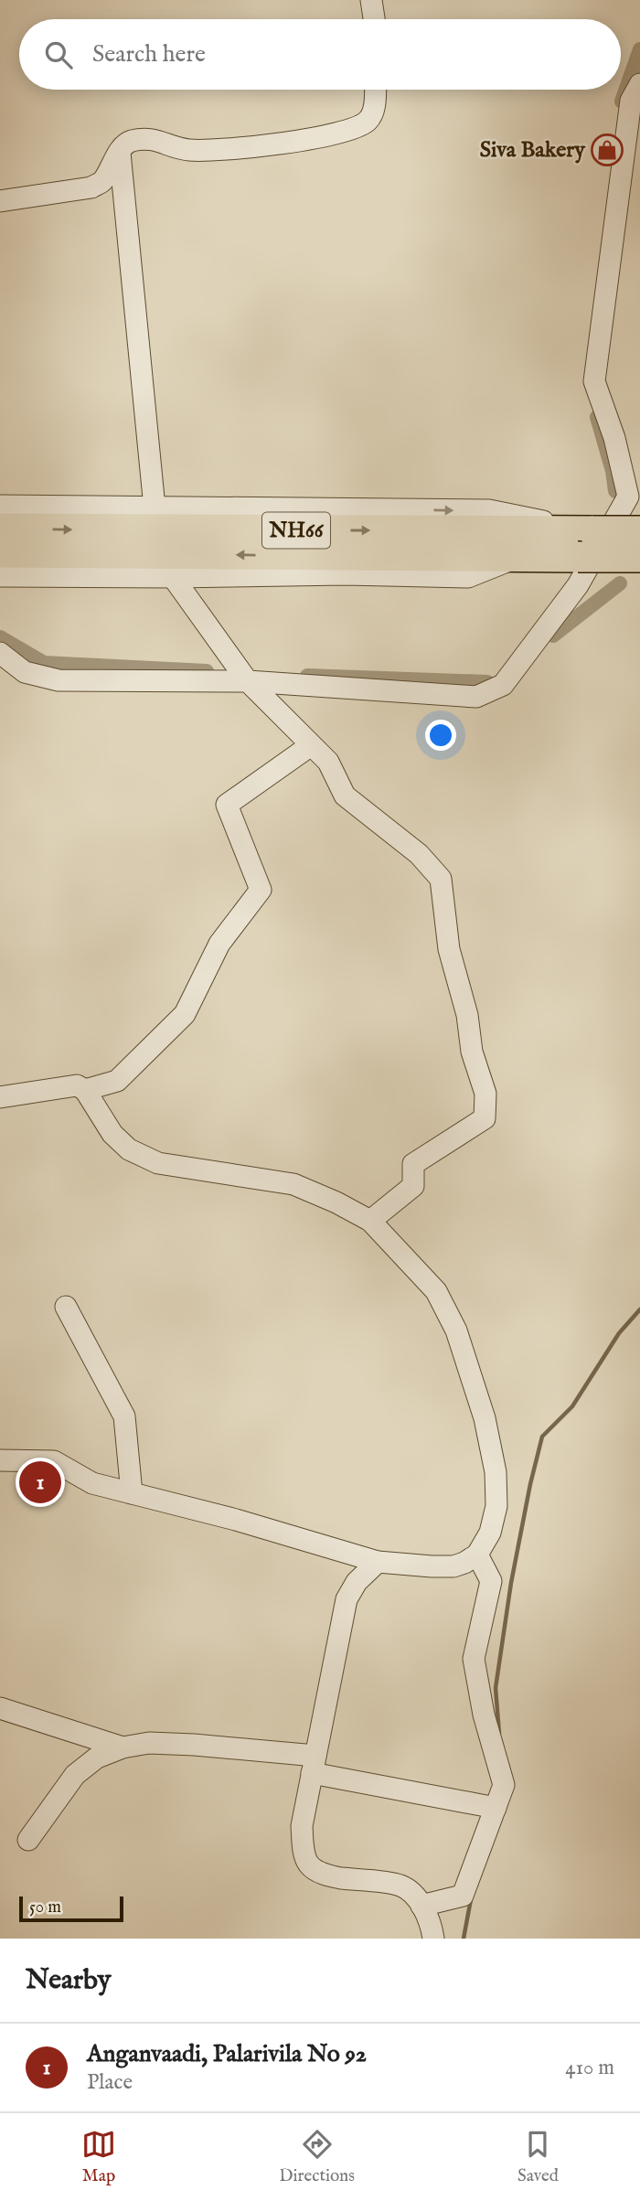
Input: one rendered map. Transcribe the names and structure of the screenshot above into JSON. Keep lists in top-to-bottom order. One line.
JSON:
{"streets":{"highway":["NH66"]},"places":{"shop":["Siva Bakery"]},"scale_bar":"50 m","page":{"search":"Search here","pins":"1","scale":"50 m","heading":"Nearby","list":[{"mark":"1","name":"Anganvaadi, Palarivila No 92","note":"Place","value":"410 m"}],"nav":["Map","Directions","Saved"]}}
